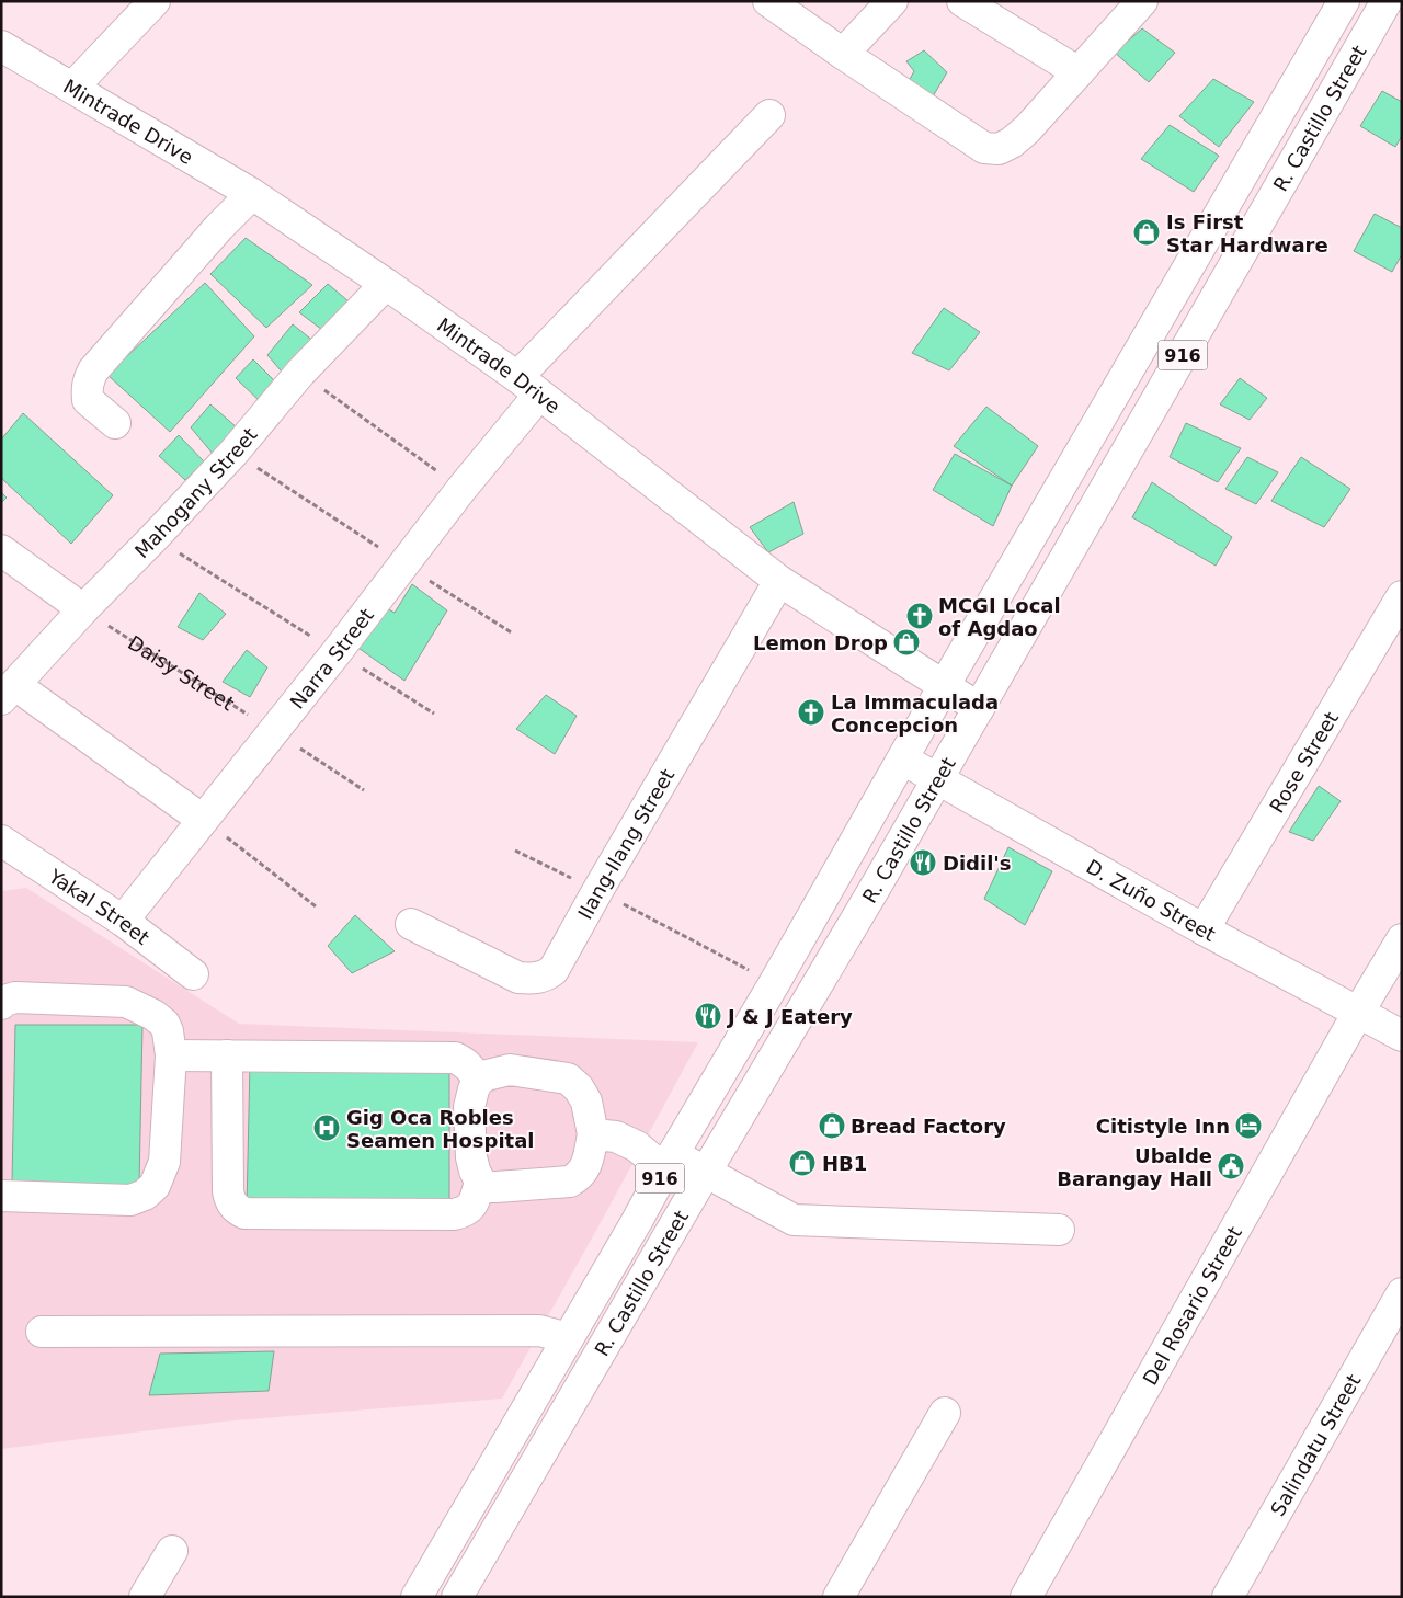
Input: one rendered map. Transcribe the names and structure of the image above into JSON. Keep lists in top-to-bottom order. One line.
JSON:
{"streets":{"street":["R. Castillo Street","Mintrade Drive","916","Mahogany Street","Narra Street","Rose Street","Ilang-Ilang Street","D. Zuño Street","Yakal Street","Del Rosario Street","Salindatu Street"],"path":["Daisy Street"]},"crossings":[["R. Castillo Street","Mintrade Drive"],["R. Castillo Street","D. Zuño Street"],["Mintrade Drive","Mahogany Street"],["Mintrade Drive","Narra Street"],["Mintrade Drive","Ilang-Ilang Street"],["Mahogany Street","Daisy Street"],["Narra Street","Daisy Street"],["Narra Street","Yakal Street"],["Rose Street","D. Zuño Street"],["D. Zuño Street","Del Rosario Street"]],"places":{"shop":["Is First Star Hardware","Lemon Drop","Bread Factory","HB1"],"church":["MCGI Local of Agdao","La Immaculada Concepcion"],"restaurant":["Didil's","J & J Eatery"],"hotel":["Citistyle Inn"],"hospital":["Gig Oca Robles Seamen Hospital"],"public building":["Ubalde Barangay Hall"]}}
